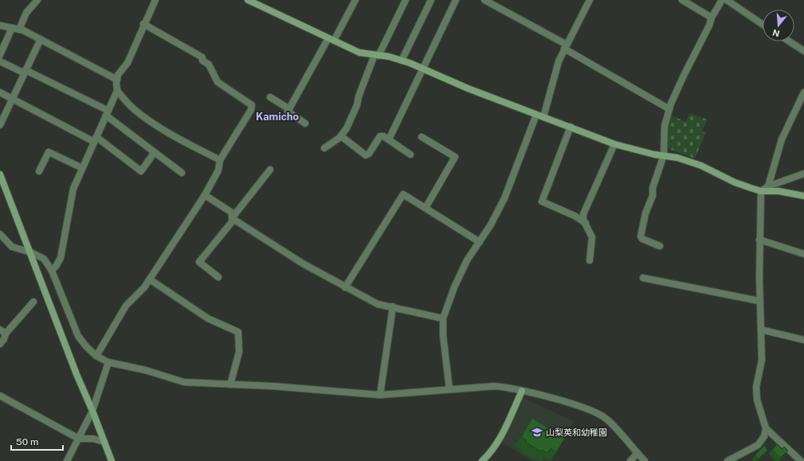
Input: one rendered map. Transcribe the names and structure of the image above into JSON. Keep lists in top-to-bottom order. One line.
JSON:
{"districts":["Kamicho"],"places":{"school or university":["山梨英和幼稚園"]},"scale_bar":"50 m","north":"bottom"}
